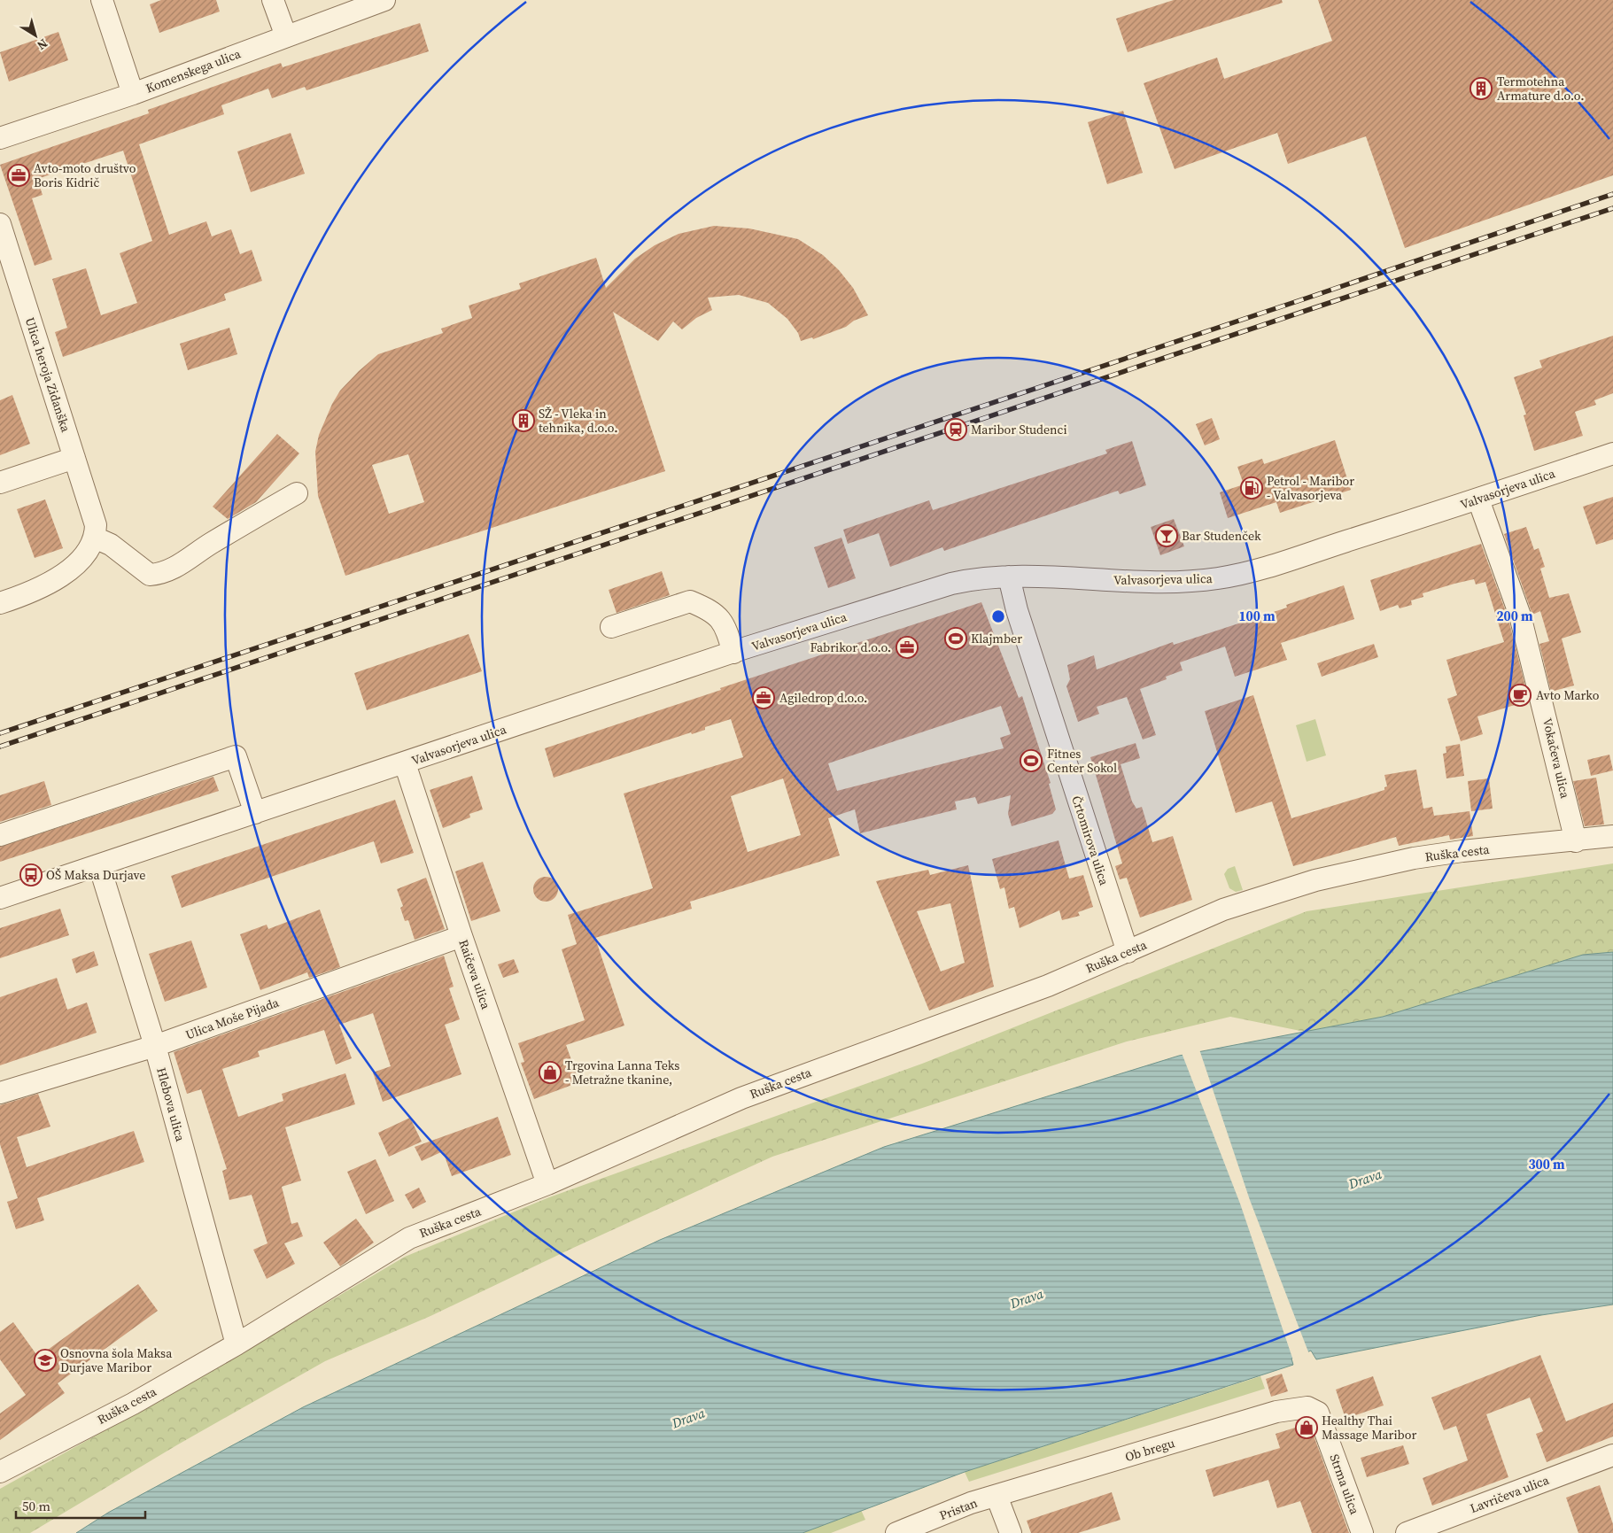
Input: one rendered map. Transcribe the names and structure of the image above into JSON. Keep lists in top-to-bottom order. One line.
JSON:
{"streets":{"street":["Komenskega ulica","Ulica heroja Zidanška","Valvasorjeva ulica","Vokačeva ulica","Črtomirova ulica","Ruška cesta","Raičeva ulica","Ulica Moše Pijada","Hlebova ulica","Ob bregu","Strma ulica","Lavričeva ulica","Pristan"]},"crossings":[["Valvasorjeva ulica","Vokačeva ulica"],["Valvasorjeva ulica","Črtomirova ulica"],["Valvasorjeva ulica","Raičeva ulica"],["Valvasorjeva ulica","Hlebova ulica"],["Vokačeva ulica","Ruška cesta"],["Črtomirova ulica","Ruška cesta"],["Ruška cesta","Raičeva ulica"],["Ruška cesta","Hlebova ulica"],["Raičeva ulica","Ulica Moše Pijada"],["Ulica Moše Pijada","Hlebova ulica"],["Ob bregu","Strma ulica"],["Ob bregu","Pristan"]],"water":["Drava"],"places":{"building":["Termotehna Armature d.o.o.","SŽ - Vleka in tehnika, d.o.o."],"office":["Avto-moto društvo Boris Kidrič","Fabrikor d.o.o.","Agiledrop d.o.o."],"station":["Maribor Studenci"],"fuel station":["Petrol - Maribor - Valvasorjeva"],"bar":["Bar Studenček"],"sports":["Klajmber","Fitnes Center Sokol"],"cafe":["Avto Marko"],"bus stop":["OŠ Maksa Durjave"],"shop":["Trgovina Lanna Teks - Metražne tkanine,","Healthy Thai Massage Maribor"],"school or university":["Osnovna šola Maksa Durjave Maribor"]},"scale_bar":"50 m","north":"bottom right","rings":["100 m","200 m","300 m"]}
